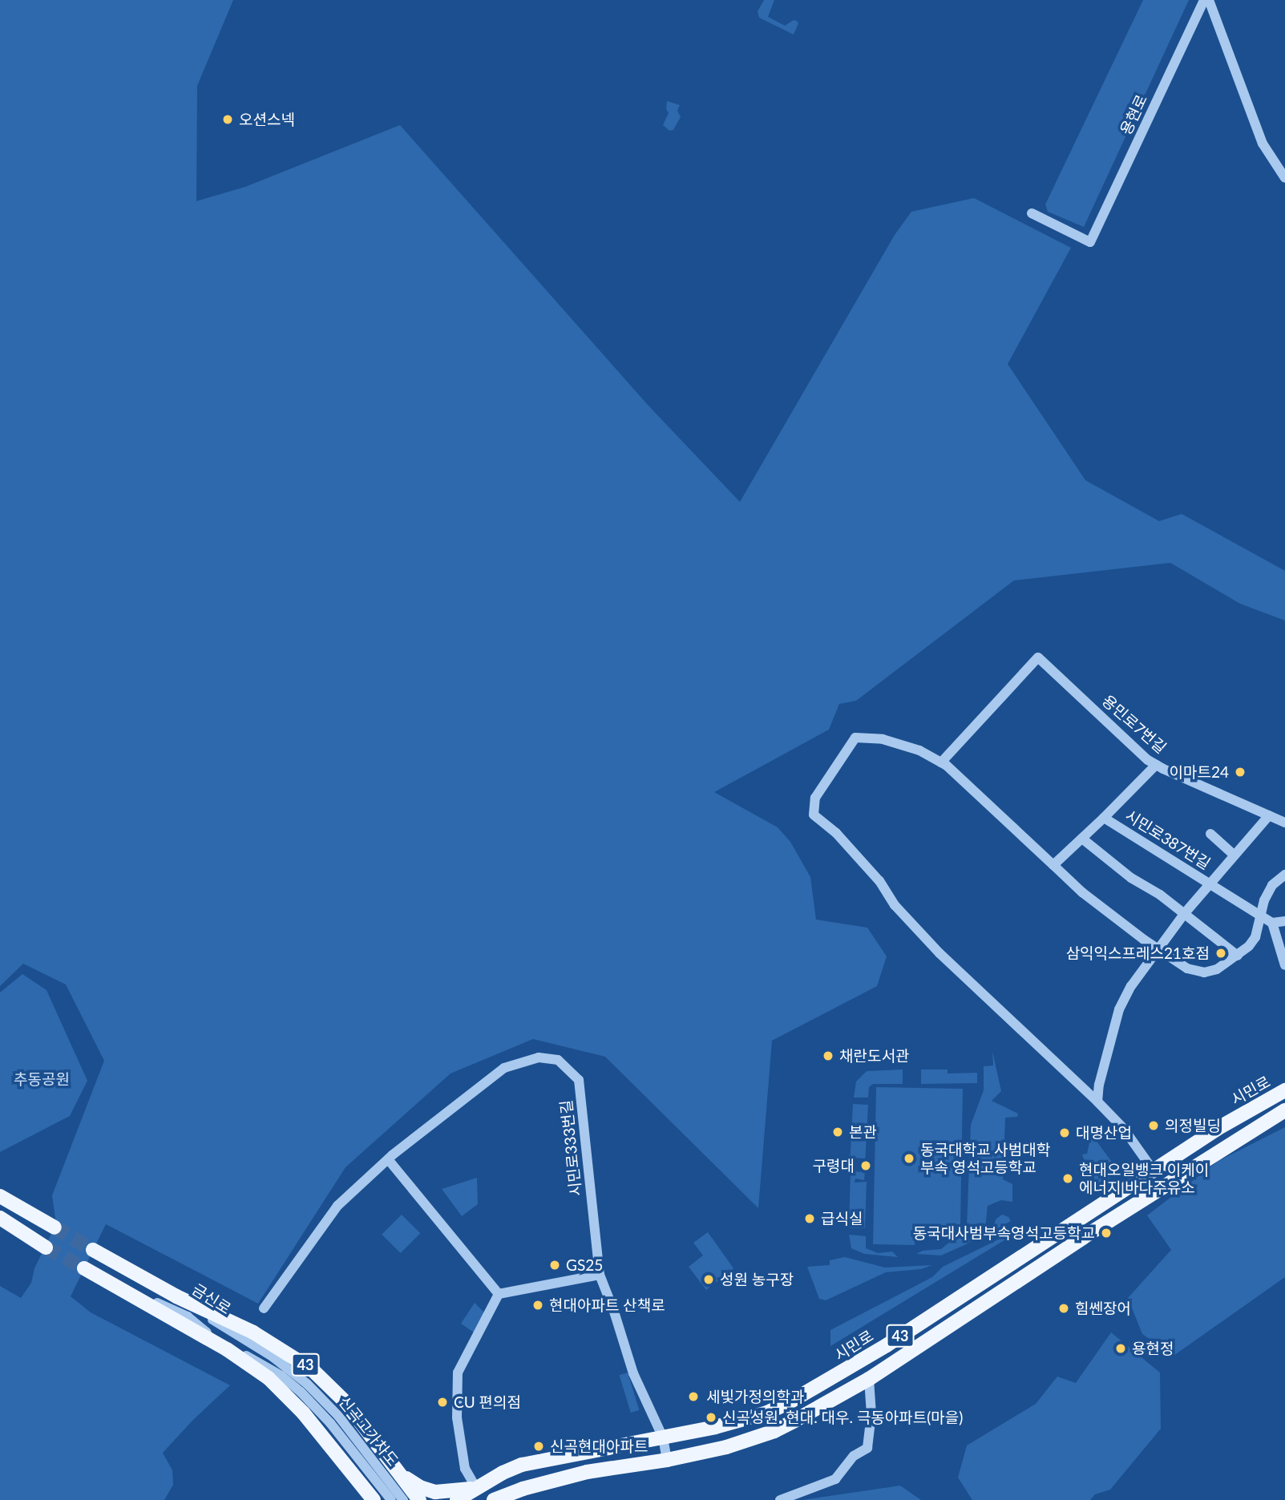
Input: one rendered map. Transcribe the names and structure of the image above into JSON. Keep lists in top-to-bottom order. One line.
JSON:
{"streets":{"main road":["시민로","금신로","43"],"street":["용현로","용민로7번길","시민로387번길","시민로333번길","신곡고가차도"]},"crossings":[["시민로","시민로333번길"],["시민로333번길","43"],["금신로","43"],["금신로","신곡고가차도"]],"parks":["추동공원"],"places":["오션스넥","이마트24","삼익익스프레스21호점","채란도서관","의정빌딩","본관","대명산업","동국대학교 사범대학 부속 영석고등학교","구령대","현대오일뱅크 이케이 에너지 바다주유소","급식실","동국대사범부속영석고등학교","GS25","성원 농구장","현대아파트 산책로","힘쎈장어","용현정","세빛가정의학과","CU 편의점","신곡성원. 현대. 대우. 극동아파트(마을)","신곡현대아파트"]}
